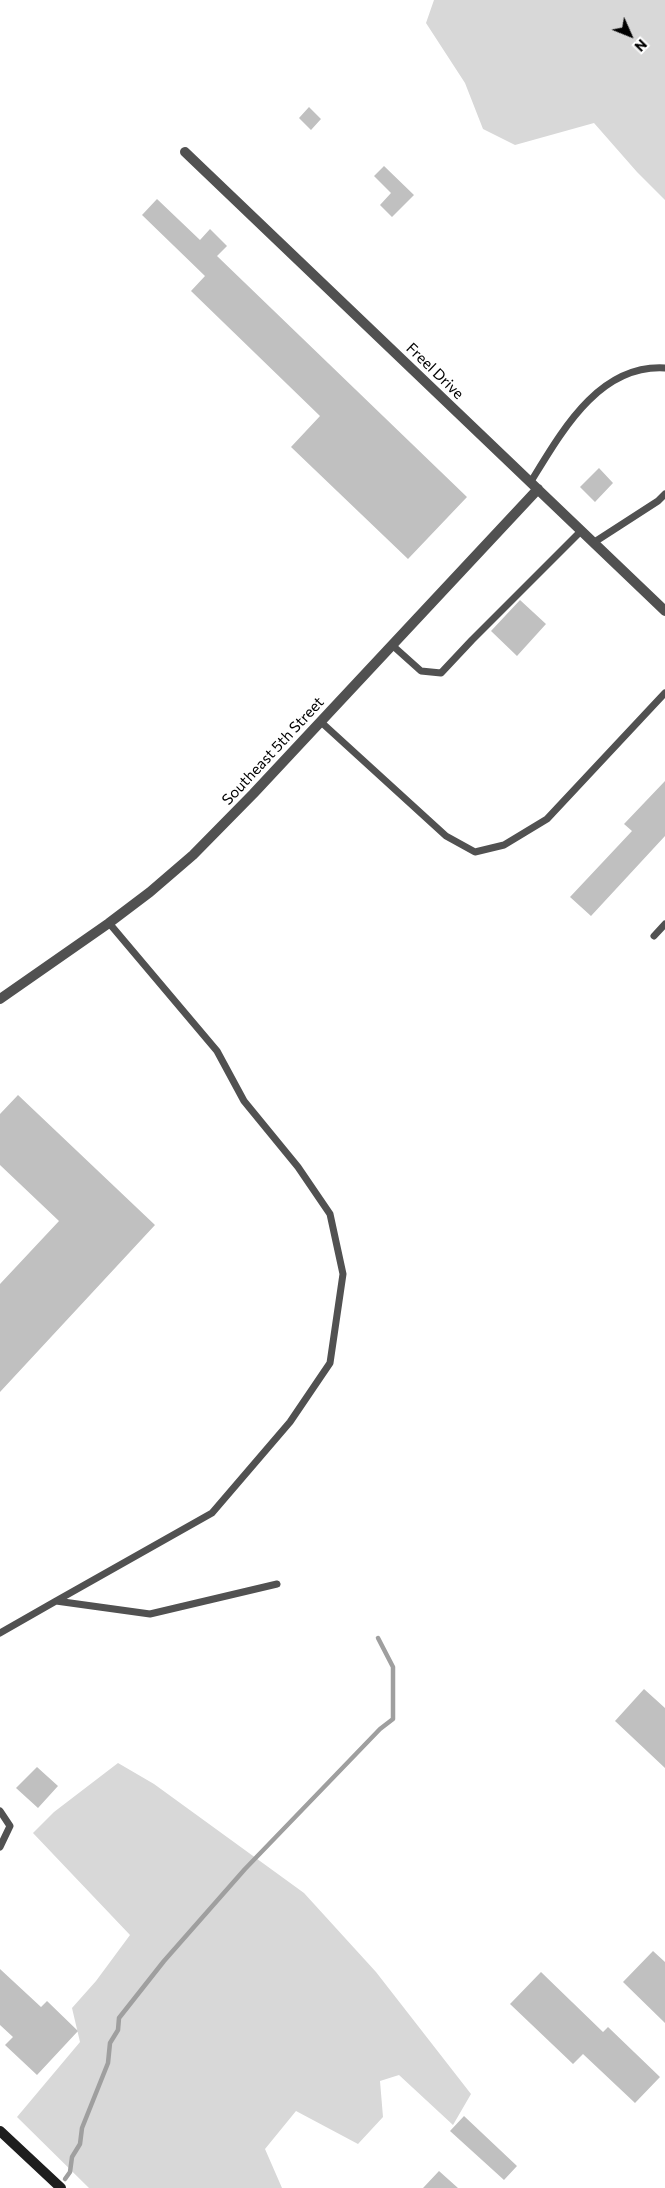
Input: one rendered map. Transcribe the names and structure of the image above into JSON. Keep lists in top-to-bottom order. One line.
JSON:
{"streets":{"street":["Freel Drive","Southeast 5th Street"]},"crossings":[["Freel Drive","Southeast 5th Street"]],"north":"bottom right"}
